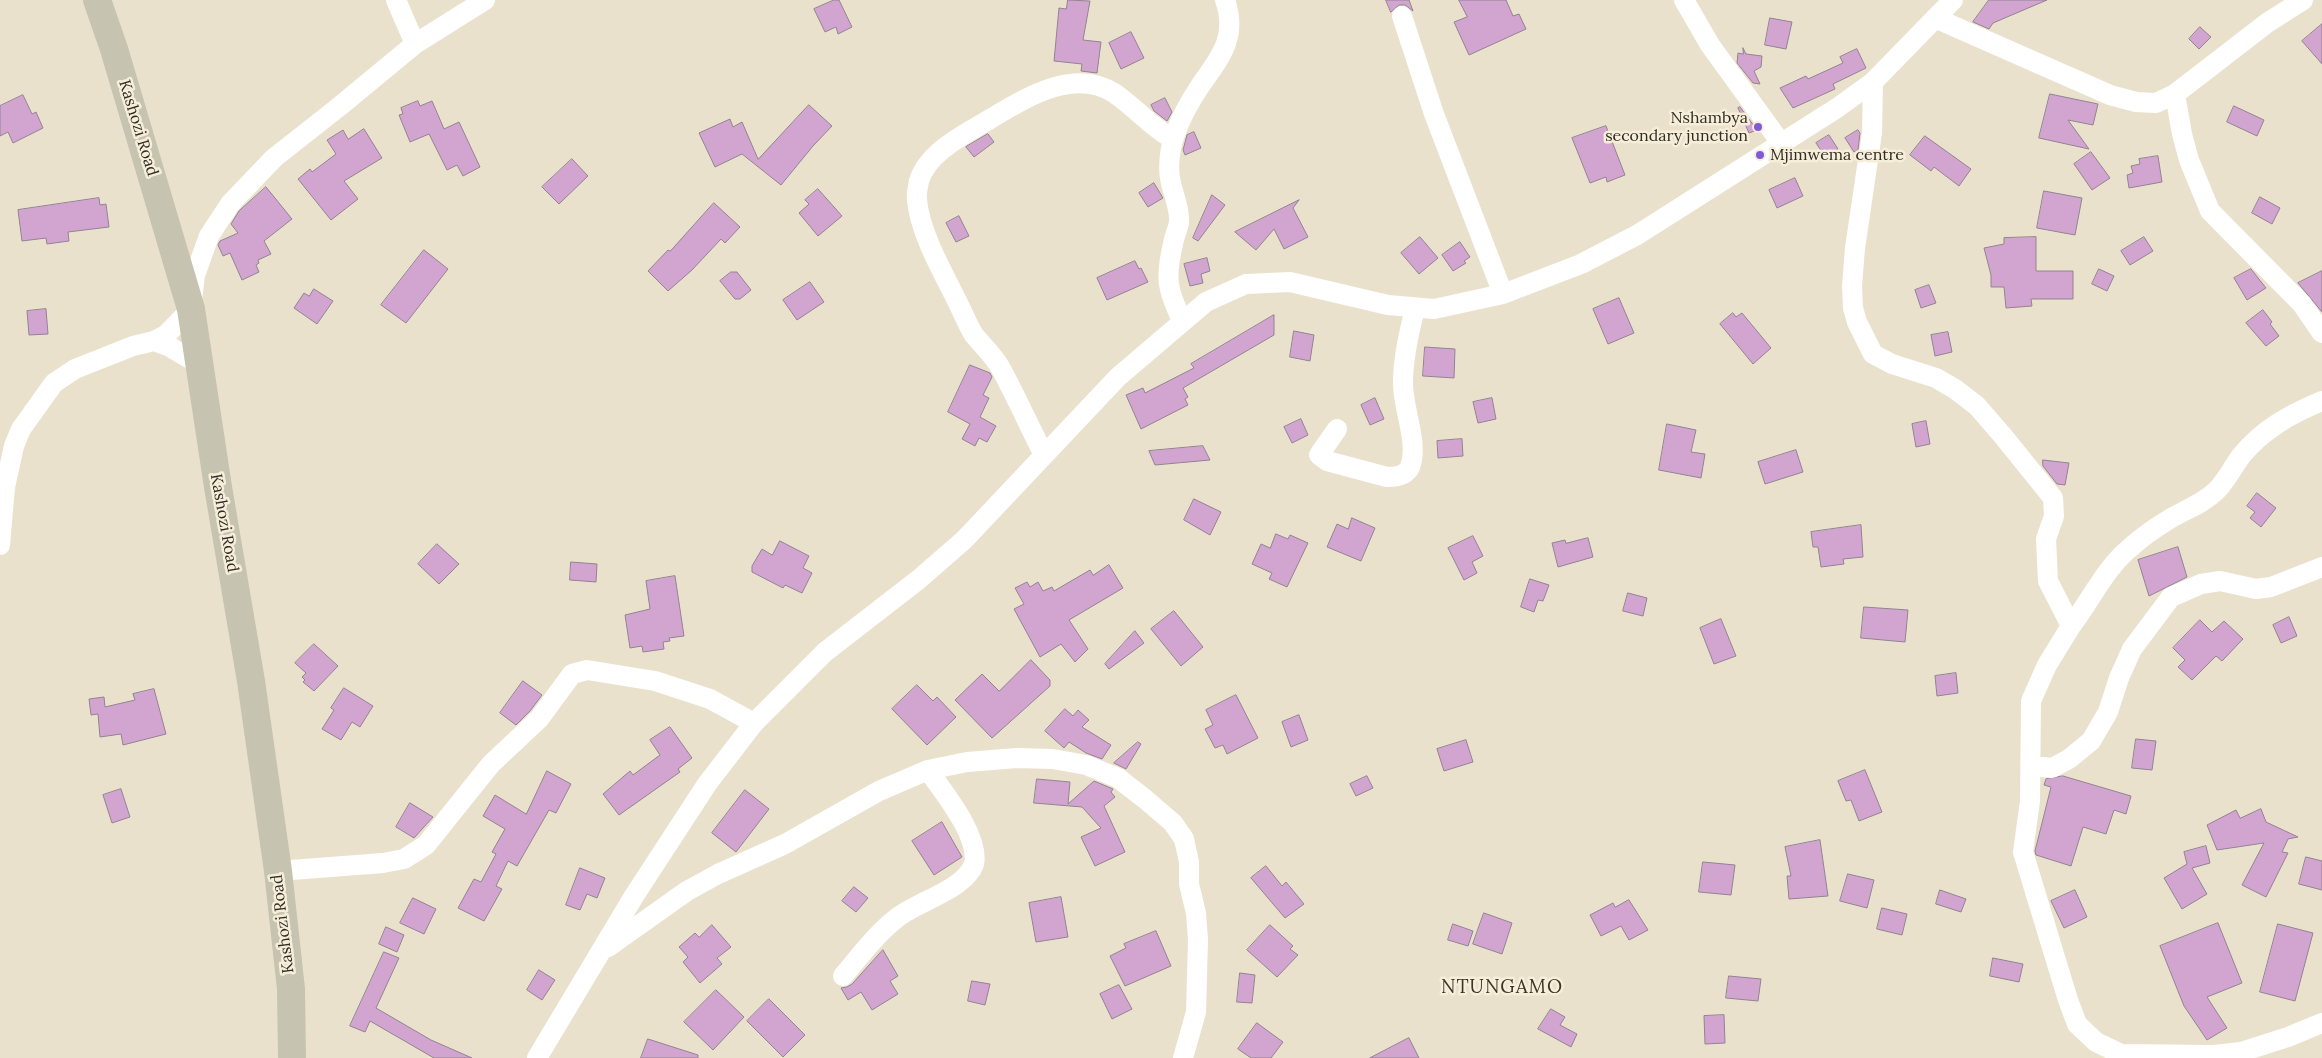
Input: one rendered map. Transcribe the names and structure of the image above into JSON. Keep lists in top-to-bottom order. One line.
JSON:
{"streets":{"main road":["Kashozi Road"]},"districts":["NTUNGAMO"],"places":["Nshambya secondary junction","Mjimwema centre"]}
